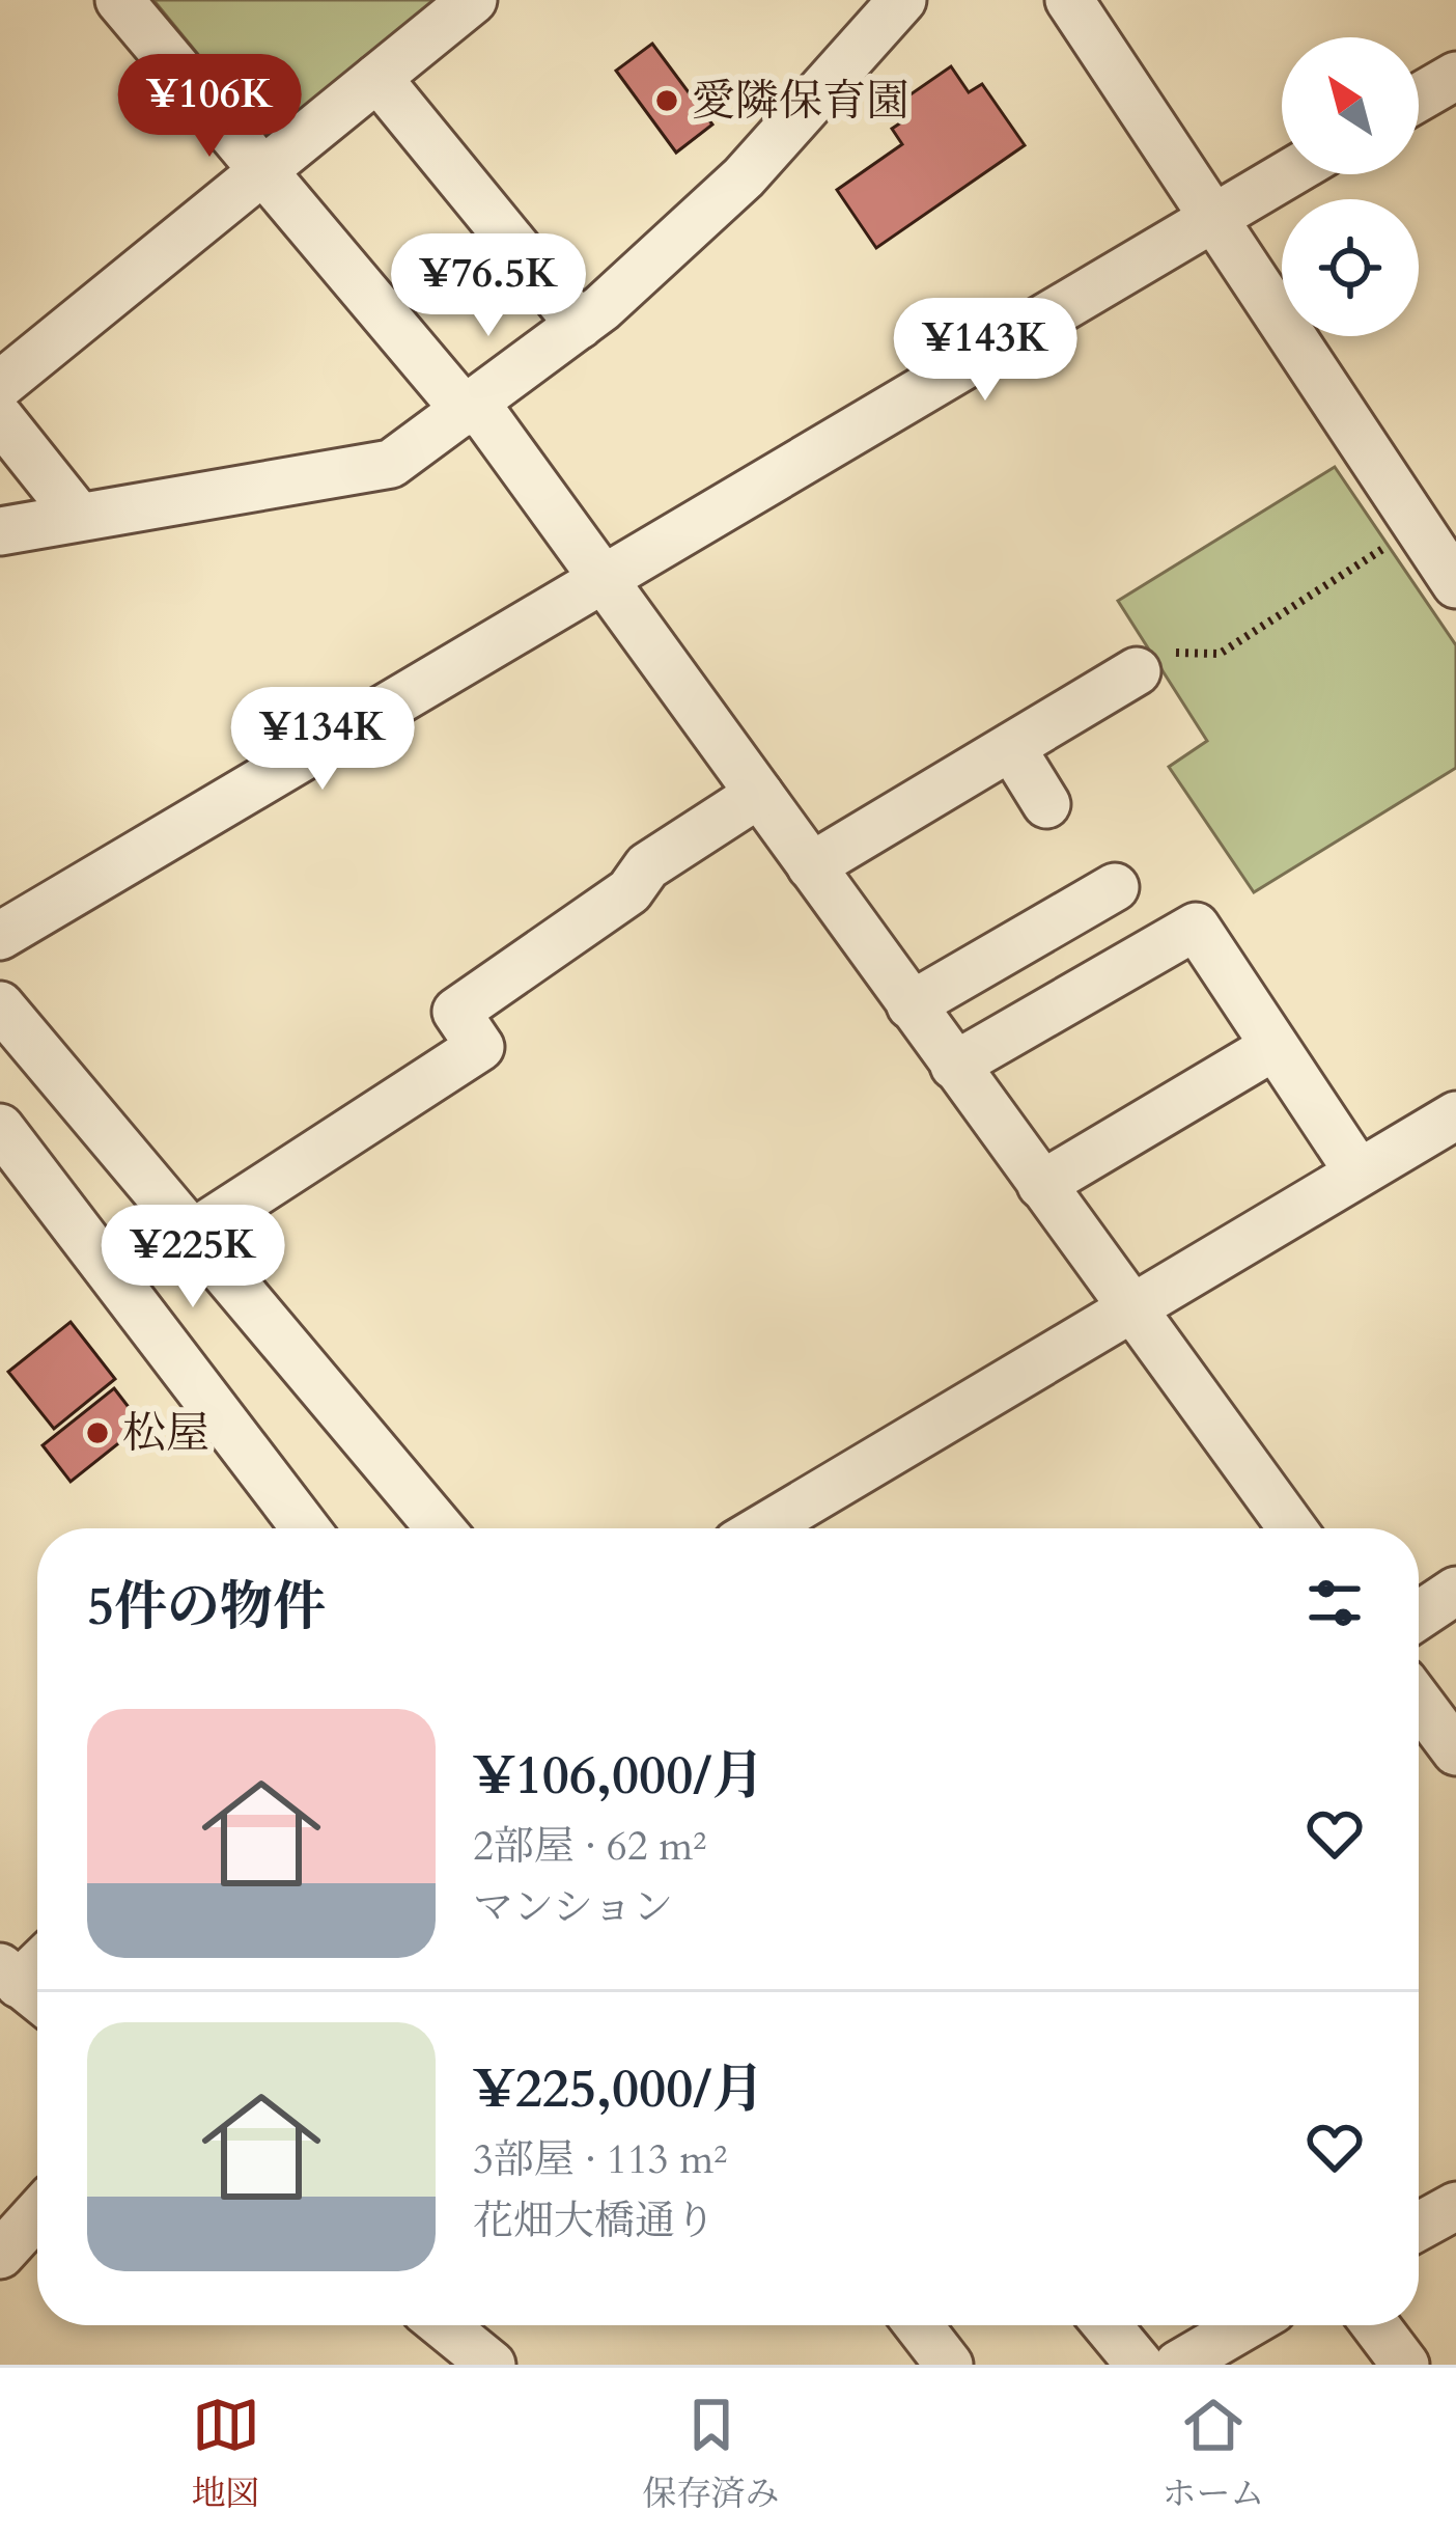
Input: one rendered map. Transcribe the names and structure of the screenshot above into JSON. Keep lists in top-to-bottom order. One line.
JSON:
{"places":["愛隣保育園","松屋"],"north":"top left","page":{"price":["¥106K","¥76.5K","¥143K","¥134K","¥225K"],"heading":"5件の物件","list":[{"name":"¥106,000/月","note":"2部屋 · 62 m² · マンション"},{"name":"¥225,000/月","note":"3部屋 · 113 m² · 花畑大橋通り"}],"tabs":["地図","保存済み","ホーム"]}}
